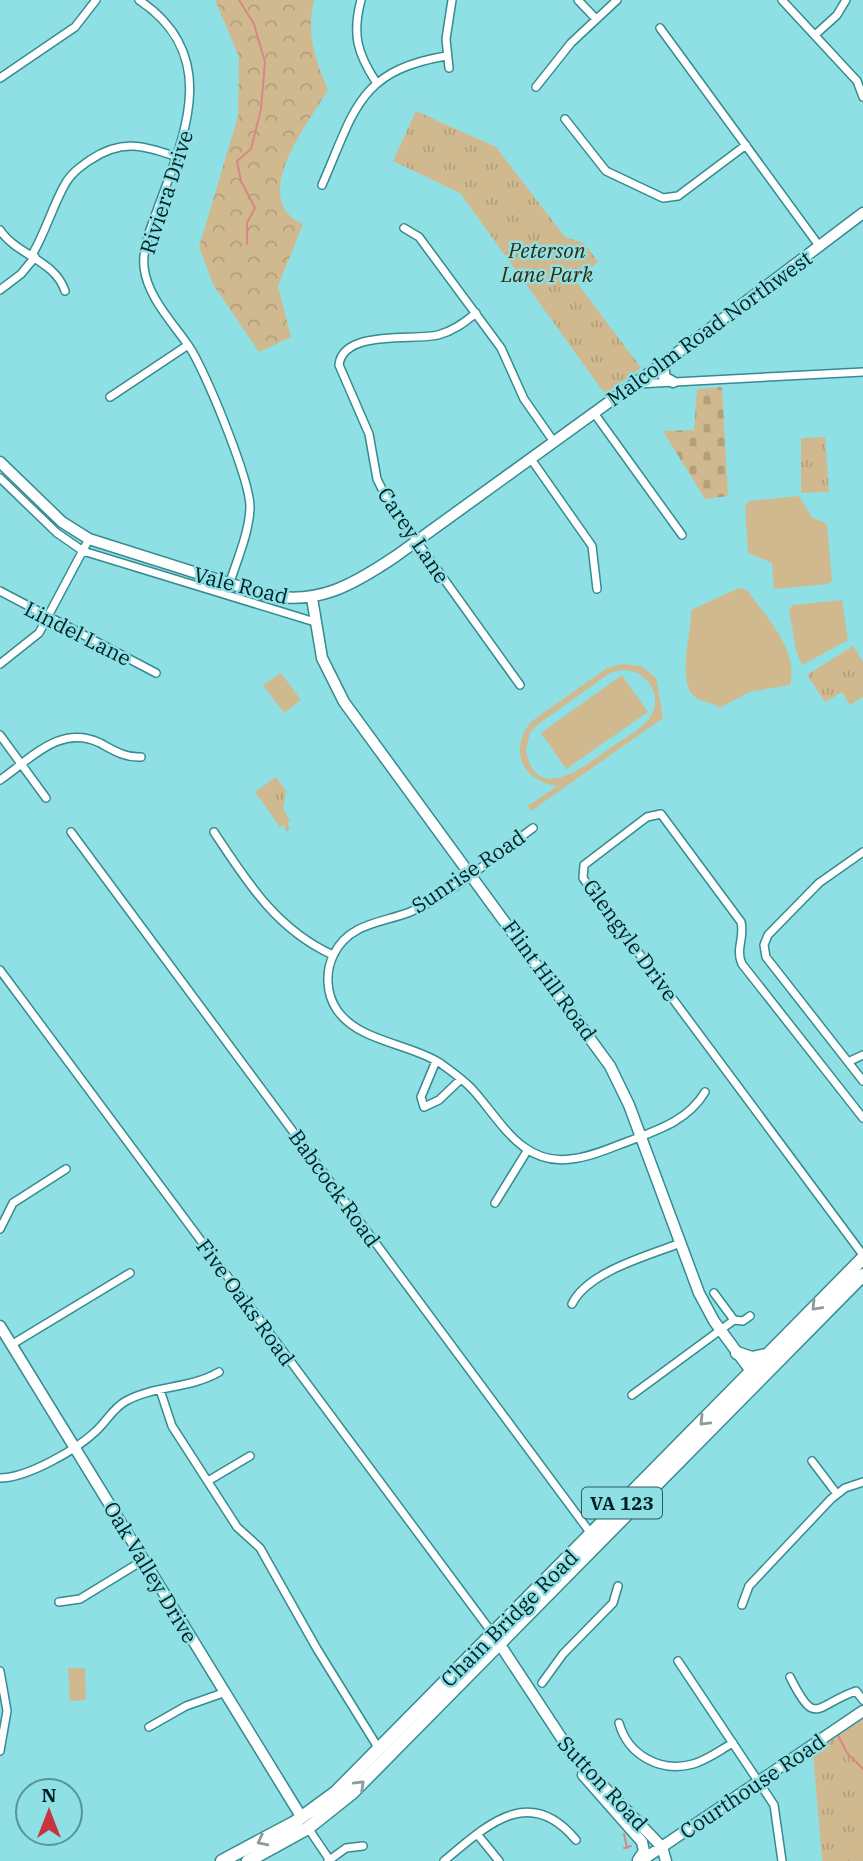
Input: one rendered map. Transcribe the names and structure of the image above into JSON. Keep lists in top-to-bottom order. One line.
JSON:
{"streets":{"main road":["VA 123","Chain Bridge Road"],"street":["Riviera Drive","Malcolm Road Northwest","Carey Lane","Vale Road","Lindel Lane","Sunrise Road","Glengyle Drive","Flint Hill Road","Babcock Road","Five Oaks Road","Oak Valley Drive","Sutton Road","Courthouse Road"]},"crossings":[["Riviera Drive","Vale Road"],["Malcolm Road Northwest","Vale Road"],["Carey Lane","Vale Road"],["Vale Road","Flint Hill Road"],["Sunrise Road","Flint Hill Road"],["Glengyle Drive","Chain Bridge Road"],["Flint Hill Road","Chain Bridge Road"],["Babcock Road","Chain Bridge Road"],["Five Oaks Road","Chain Bridge Road"],["Five Oaks Road","Sutton Road"],["Oak Valley Drive","Chain Bridge Road"],["Chain Bridge Road","Sutton Road"],["Sutton Road","Courthouse Road"]],"parks":["Peterson Lane Park"],"north":"top"}
